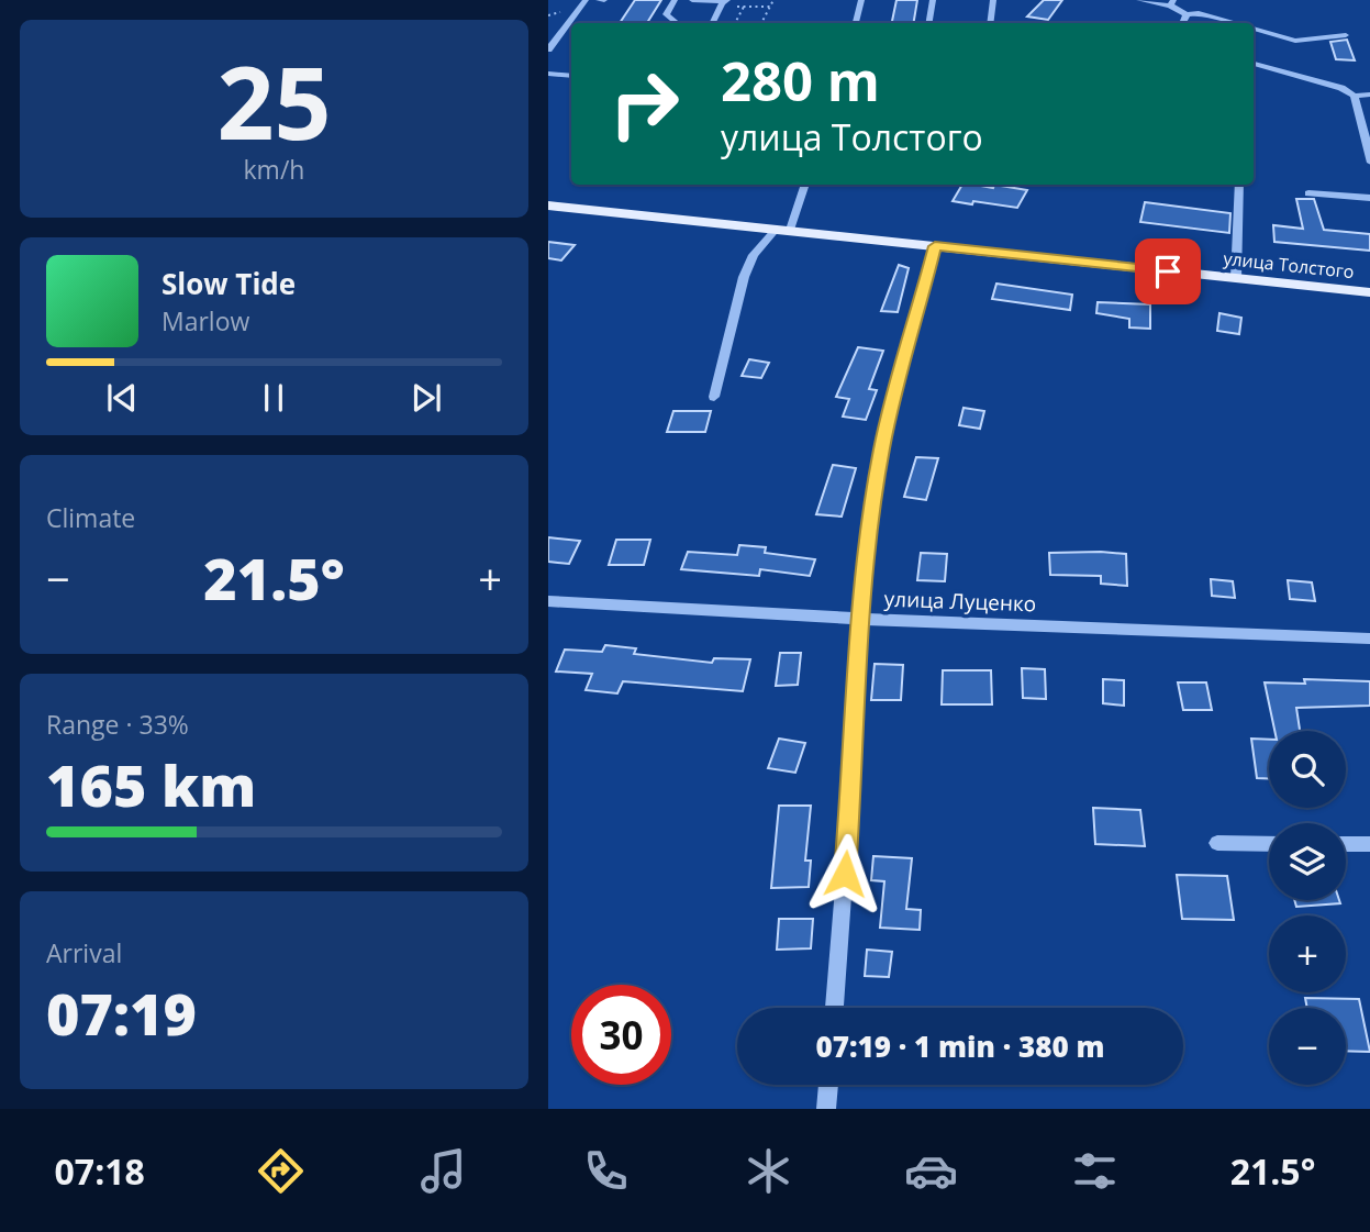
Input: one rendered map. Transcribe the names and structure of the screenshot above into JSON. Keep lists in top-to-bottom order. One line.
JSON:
{"streets":{"main road":["улица Толстого"],"street":["улица Луценко"]},"page":{"tile":[["25","km/h"],"Climate",["Range · 33%","165 km"],["Arrival","07:19"]],"turn":["280 m","улица Толстого"],"song":["Slow Tide","Marlow"],"heat":["−","21.5°","+"],"map_buttons":["+","−"],"limit":"30","trip":"07:19 · 1 min · 380 m","tabs":["07:18","21.5°"]}}
